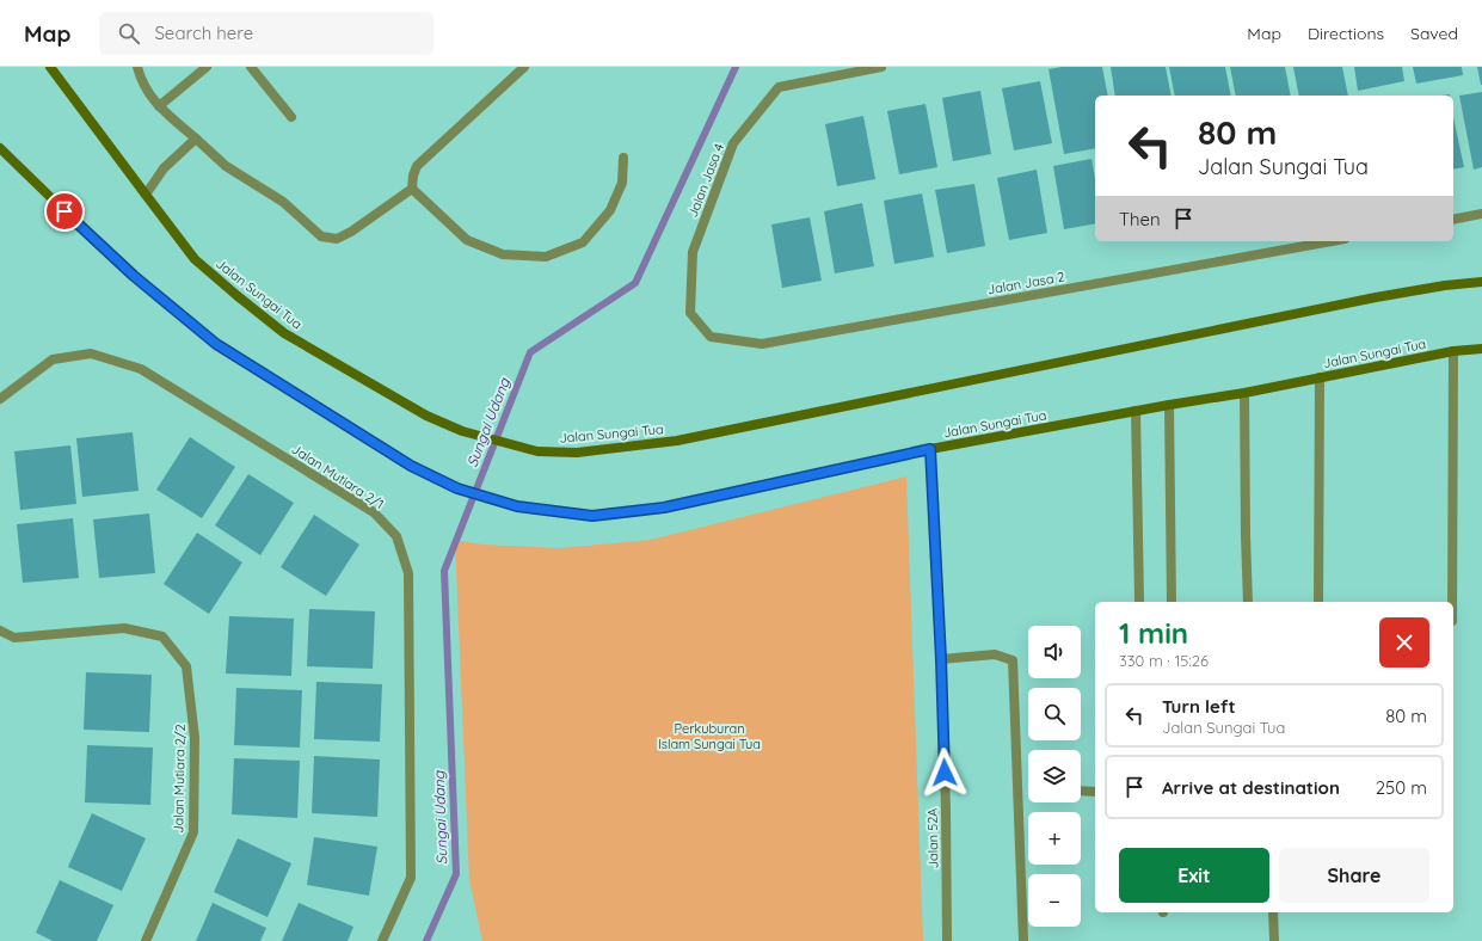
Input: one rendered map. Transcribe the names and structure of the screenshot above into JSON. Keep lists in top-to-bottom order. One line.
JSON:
{"streets":{"main road":["Jalan Sungai Tua"],"street":["Jalan Jasa 4","Jalan Jasa 2","Jalan Mutiara 2/1","Jalan Mutiara 2/2","Jalan 52A"]},"crossings":[["Jalan Jasa 4","Jalan Jasa 2"],["Jalan Sungai Tua","Jalan 52A"]],"water":["Sungai Udang"],"parks":["Perkuburan Islam Sungai Tua"],"page":{"header":"Map","search":"Search here","nav":["Map","Directions","Saved"],"turn":["80 m","Jalan Sungai Tua"],"then":"Then","heading":["1 min","330 m · 15:26"],"map_buttons":["+","−"],"list":[{"name":"Turn left","note":"Jalan Sungai Tua","value":"80 m"},{"name":"Arrive at destination","value":"250 m"}],"buttons":["Exit","Share"]}}
